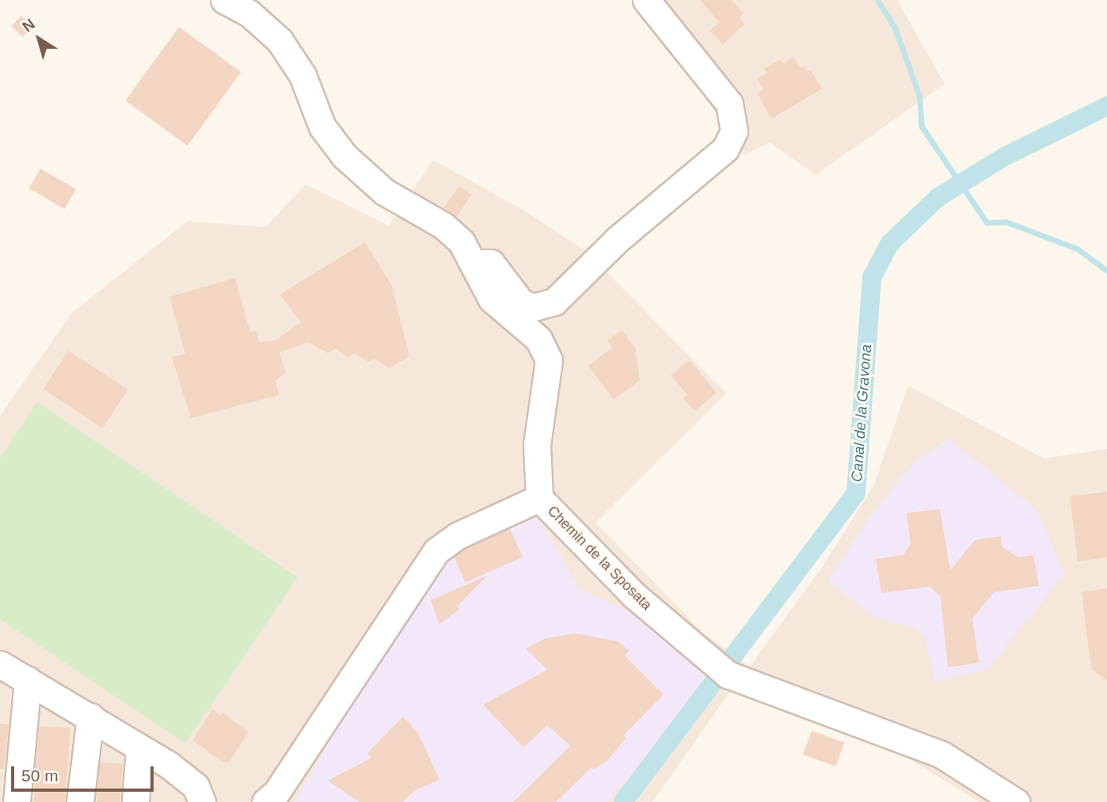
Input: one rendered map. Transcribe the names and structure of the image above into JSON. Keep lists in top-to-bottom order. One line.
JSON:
{"streets":{"street":["Chemin de la Sposata"]},"water":["Canal de la Gravona"],"scale_bar":"50 m","north":"top left"}
